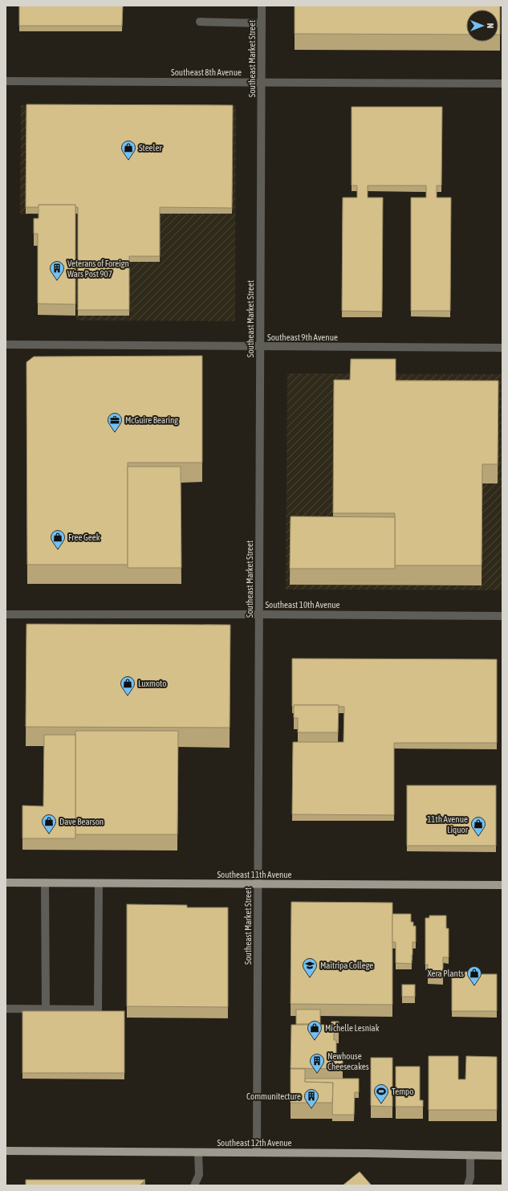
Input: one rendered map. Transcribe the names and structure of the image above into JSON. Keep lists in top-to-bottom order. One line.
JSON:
{"streets":{"main road":["Southeast 11th Avenue","Southeast 12th Avenue"],"street":["Southeast Market Street","Southeast 8th Avenue","Southeast 9th Avenue","Southeast 10th Avenue"]},"crossings":[["Southeast Market Street","Southeast 8th Avenue"],["Southeast Market Street","Southeast 9th Avenue"],["Southeast Market Street","Southeast 10th Avenue"],["Southeast Market Street","Southeast 11th Avenue"],["Southeast Market Street","Southeast 12th Avenue"]],"places":{"shop":["Steeler","Free Geek","Luxmoto","Dave Bearson","11th Avenue Liquor","Xera Plants","Michelle Lesniak"],"building":["Veterans of Foreign Wars Post 907","Newhouse Cheesecakes","Communitecture"],"office":["McGuire Bearing"],"school or university":["Maitripa College"],"sports":["Tempo"]},"north":"right"}
